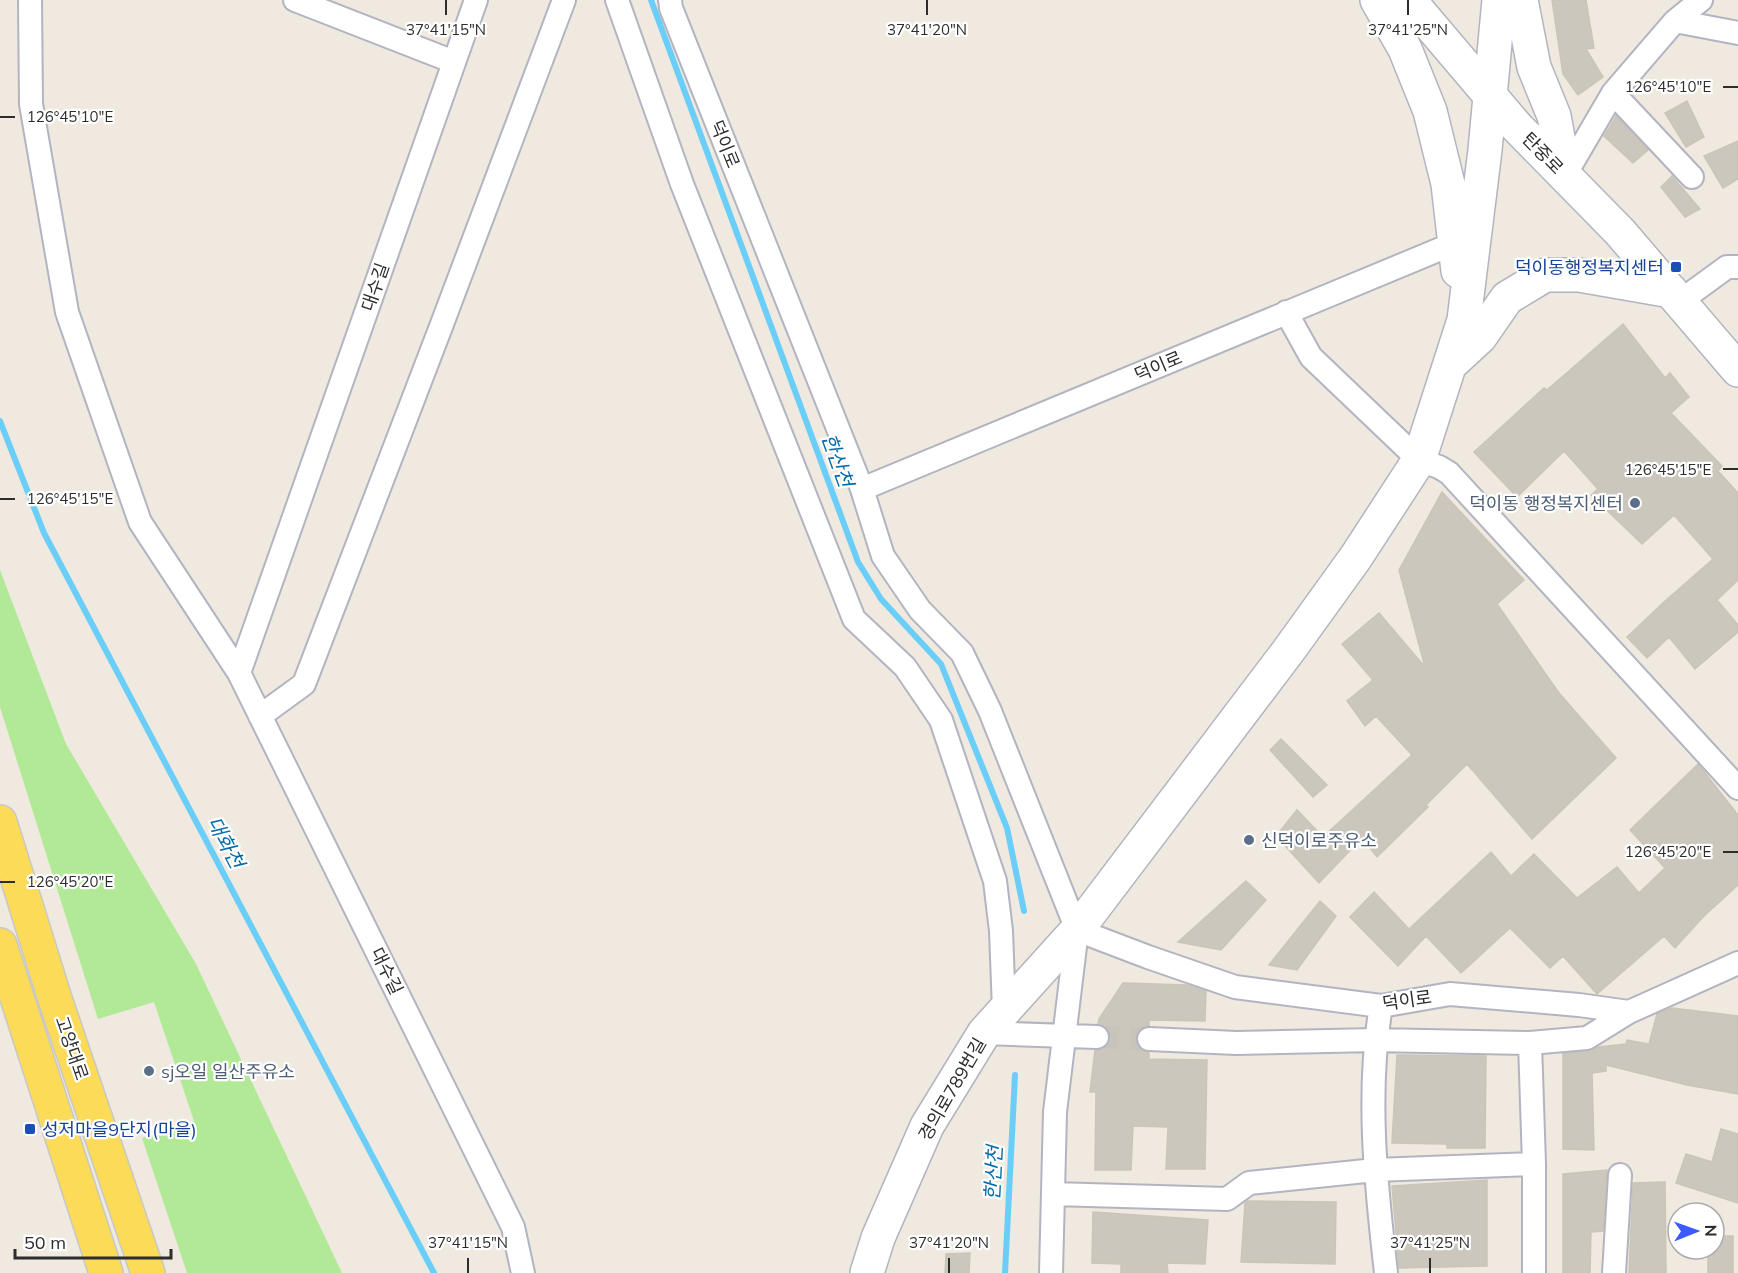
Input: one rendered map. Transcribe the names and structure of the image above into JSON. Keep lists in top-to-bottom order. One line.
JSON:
{"streets":{"main road":["덕이로","탄중로","고양대로","경의로789번길"],"street":["대수길"]},"crossings":[["덕이로","탄중로"],["덕이로","경의로789번길"]],"water":["한산천","대화천"],"places":{"transit":["덕이동행정복지센터","성저마을9단지(마을)"],"other":["덕이동 행정복지센터","신덕이로주유소","sj오일 일산주유소"]},"scale_bar":"50 m","north":"right","coordinates":["37°41'15\"N","37°41'20\"N","37°41'25\"N","126°45'10\"E","126°45'15\"E","126°45'20\"E"]}
